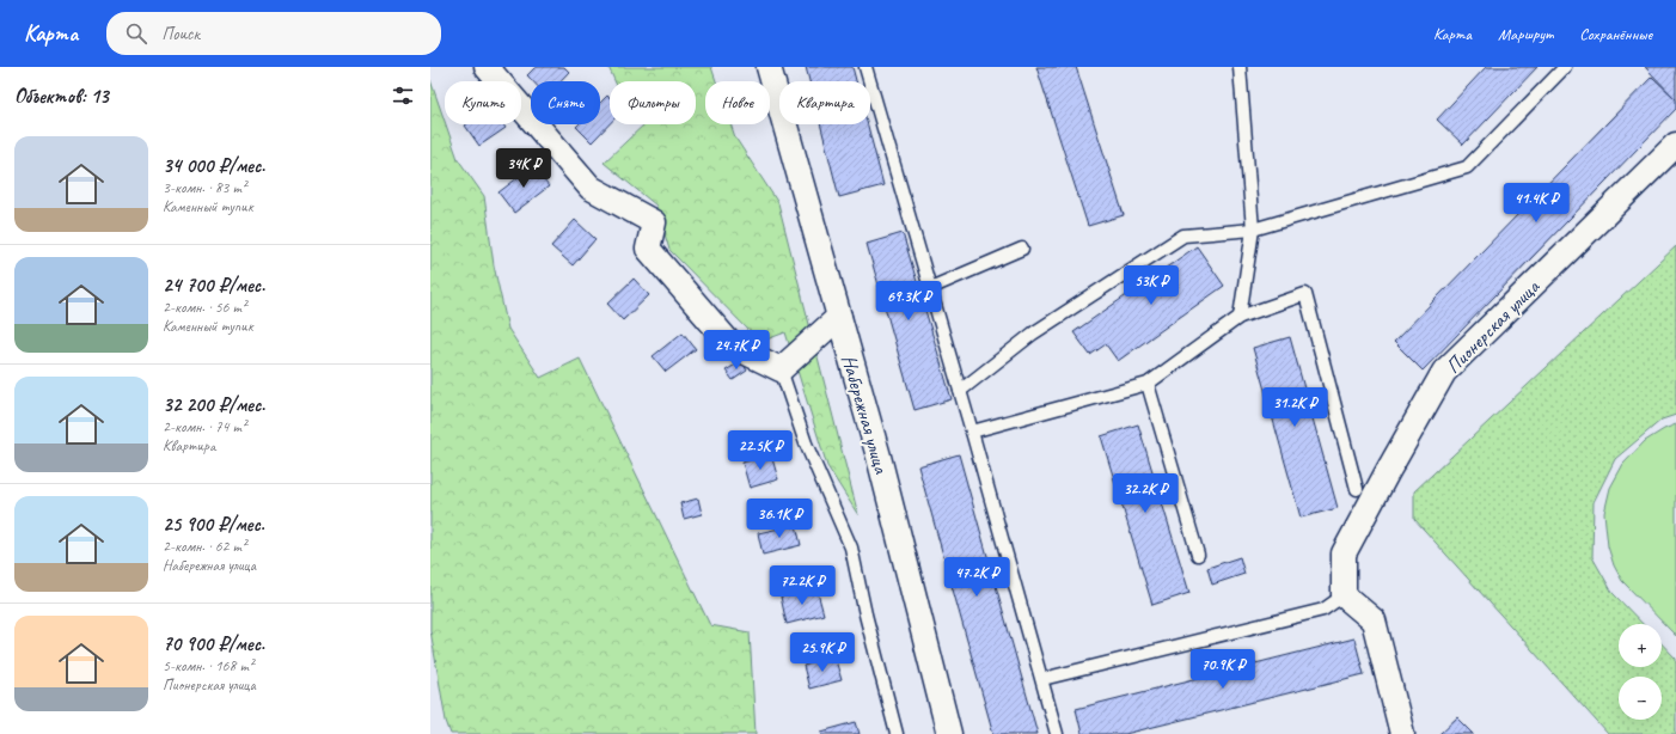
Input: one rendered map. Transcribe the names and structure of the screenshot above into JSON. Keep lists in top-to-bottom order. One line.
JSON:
{"streets":{"street":["Пионерская улица","Набережная улица"]},"page":{"header":"Карта","search":"Поиск","nav":["Карта","Маршрут","Сохранённые"],"heading":"Объектов: 13","chip":["Купить","Снять","Фильтры","Новое","Квартира"],"list":[{"name":"34 000 ₽/мес.","note":"3-комн. · 83 m² · Каменный тупик"},{"name":"24 700 ₽/мес.","note":"2-комн. · 56 m² · Каменный тупик"},{"name":"32 200 ₽/мес.","note":"2-комн. · 74 m² · Квартира"},{"name":"25 900 ₽/мес.","note":"2-комн. · 62 m² · Набережная улица"},{"name":"70 900 ₽/мес.","note":"5-комн. · 168 m² · Пионерская улица"}],"price":["34K ₽","41.4K ₽","53K ₽","69.3K ₽","24.7K ₽","31.2K ₽","22.5K ₽","32.2K ₽","36.1K ₽","47.2K ₽","72.2K ₽","25.9K ₽","70.9K ₽"],"map_buttons":["+","−"]}}
